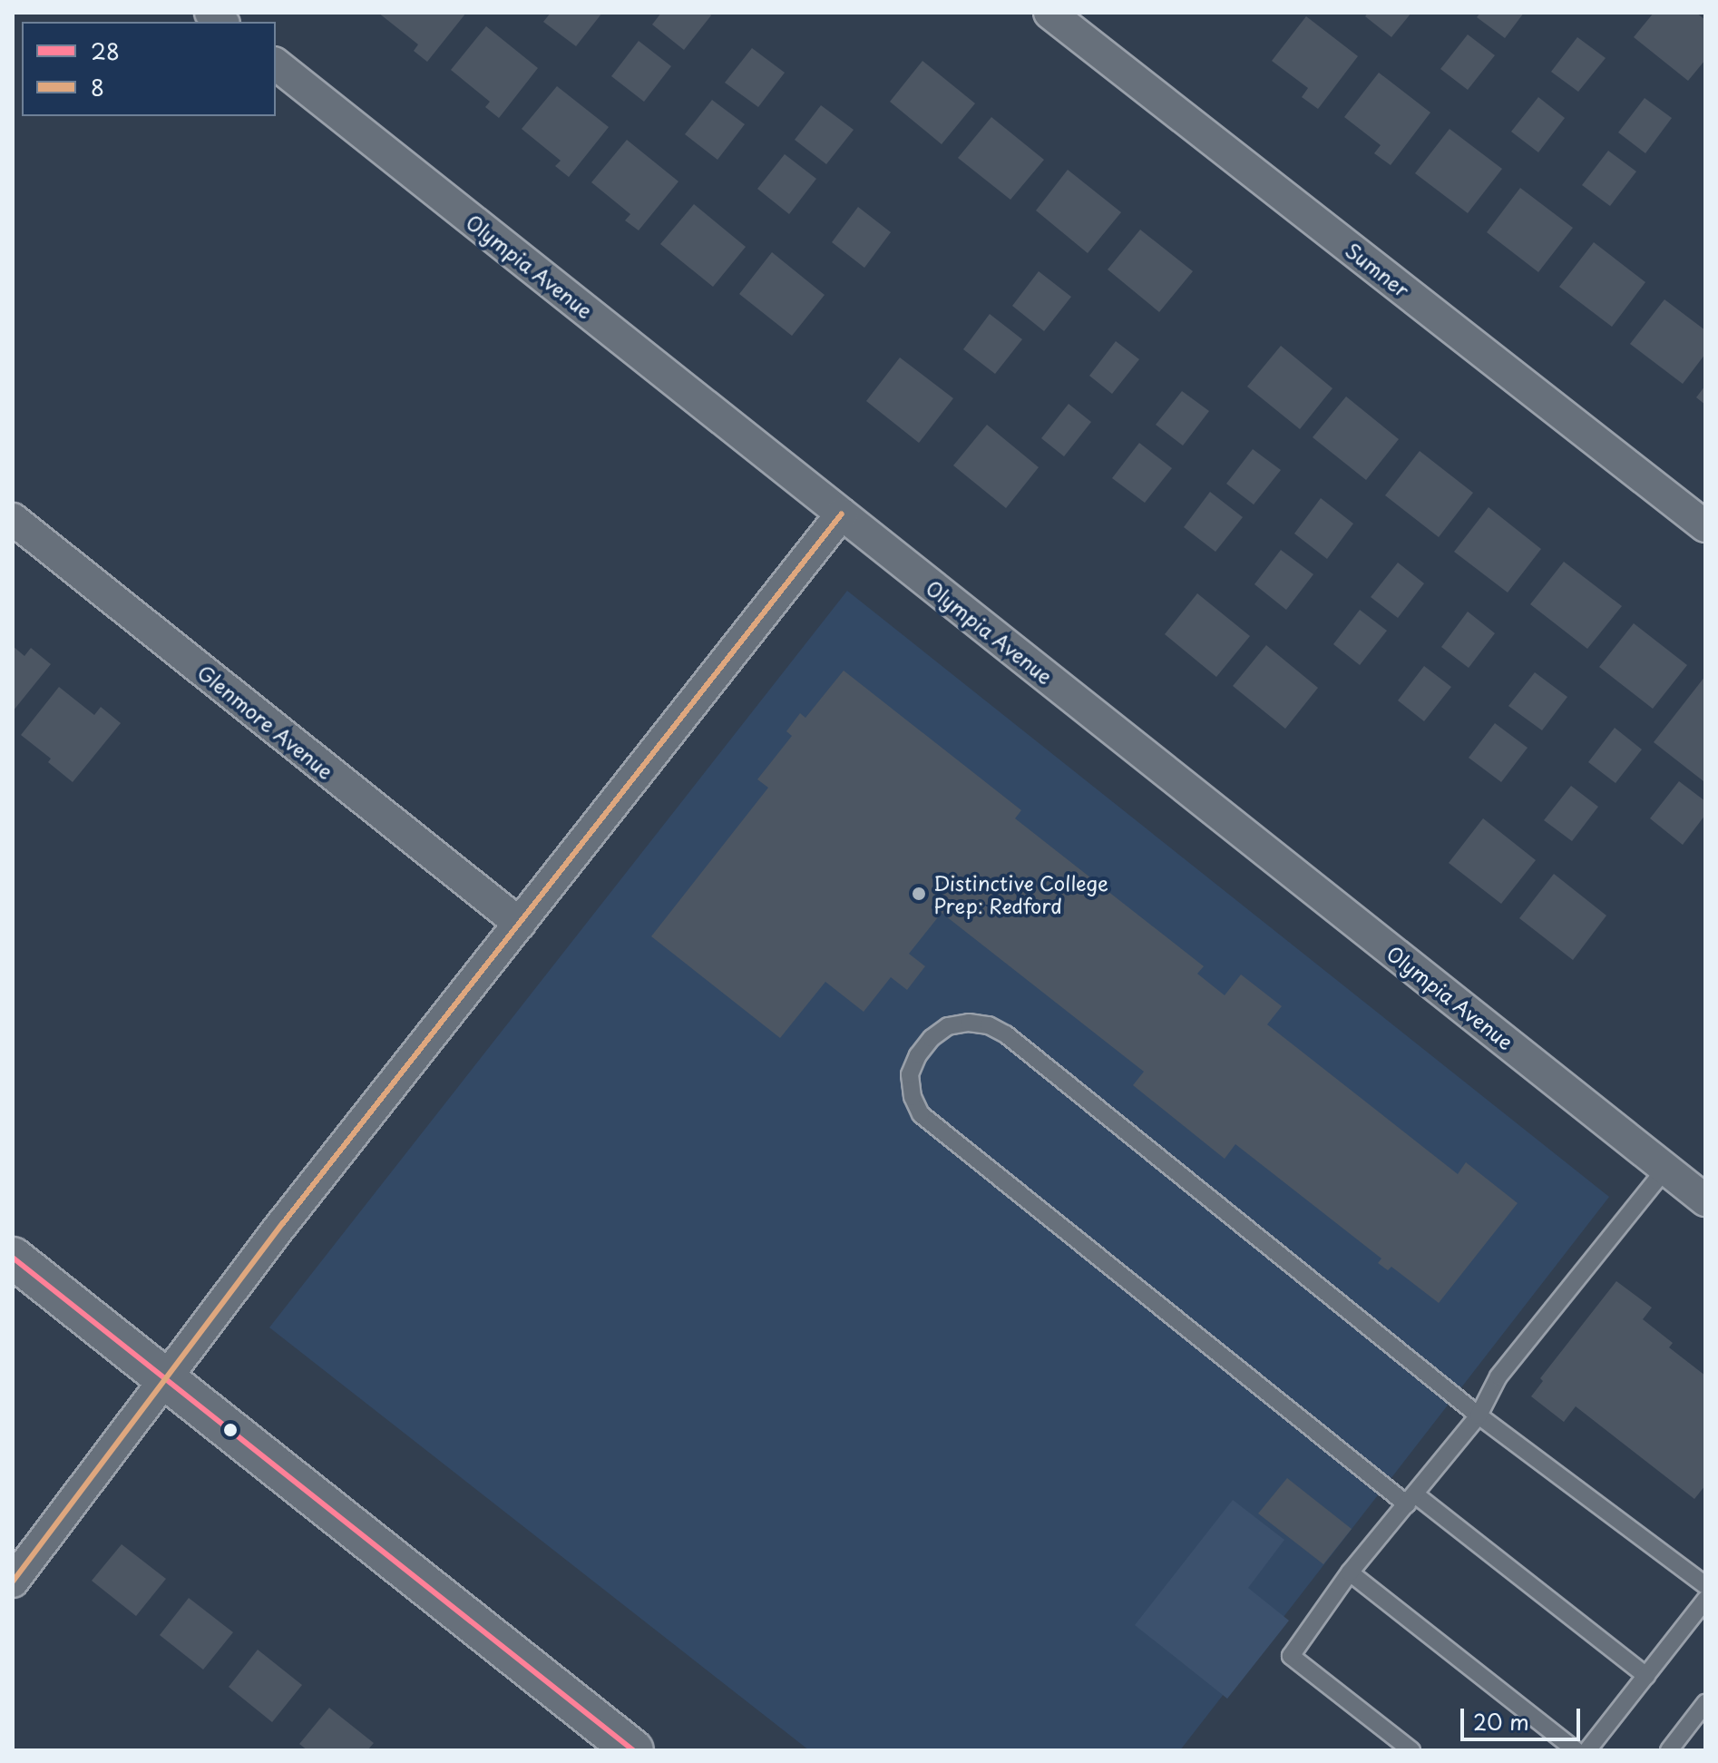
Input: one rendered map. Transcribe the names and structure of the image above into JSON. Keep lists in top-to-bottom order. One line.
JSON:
{"streets":{"street":["Olympia Avenue","Sumner","Glenmore Avenue"]},"places":["Distinctive College Prep: Redford"],"lines":["transit line 8","transit line 28"],"legend":["28","8"],"scale_bar":"20 m"}
